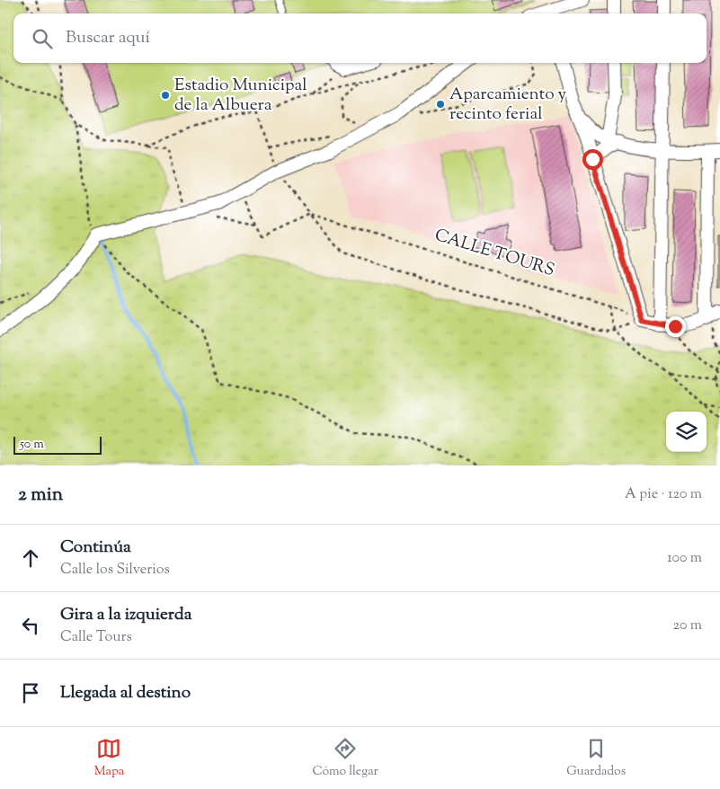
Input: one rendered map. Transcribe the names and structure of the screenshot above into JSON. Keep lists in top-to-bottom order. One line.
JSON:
{"streets":{"path":["CALLE TOURS"]},"places":["Estadio Municipal de la Albuera","Aparcamiento y recinto ferial"],"scale_bar":"50 m","page":{"search":"Buscar aquí","scale":"50 m","heading":["2 min","A pie · 120 m"],"list":[["Continúa","Calle los Silverios","100 m"],["Gira a la izquierda","Calle Tours","20 m"],"Llegada al destino"],"nav":["Mapa","Cómo llegar","Guardados"]}}
